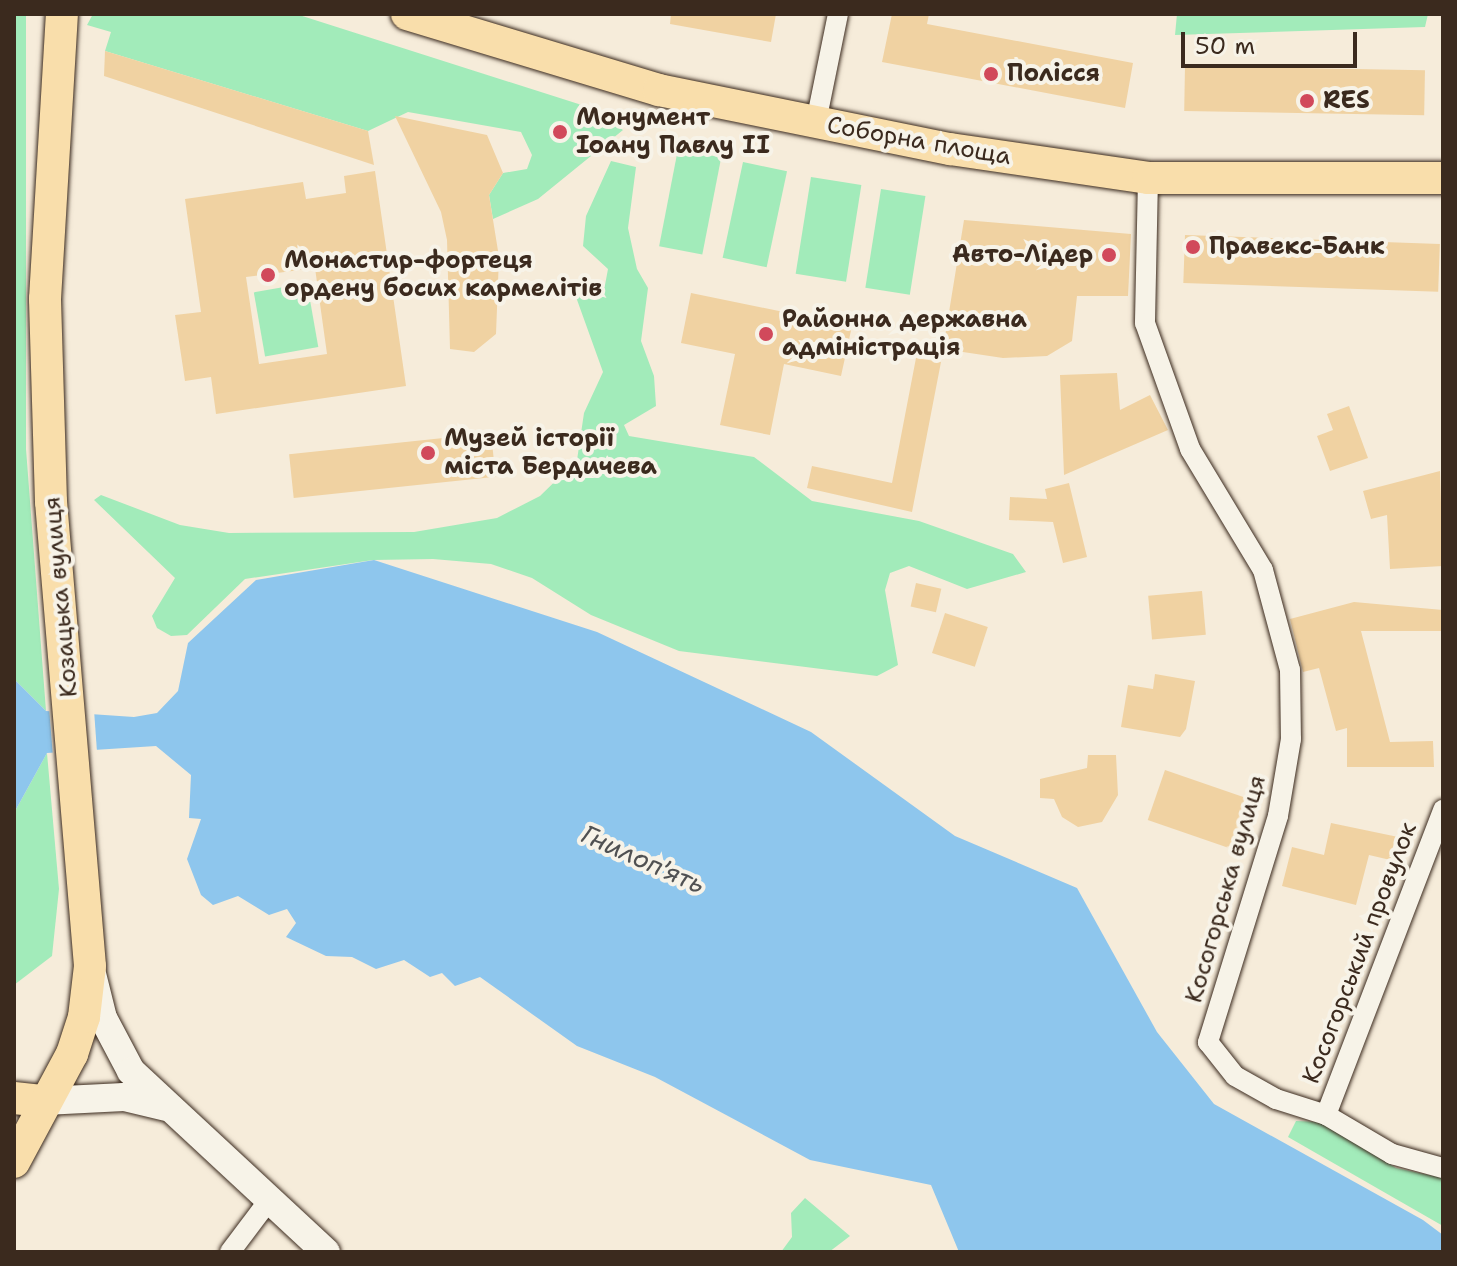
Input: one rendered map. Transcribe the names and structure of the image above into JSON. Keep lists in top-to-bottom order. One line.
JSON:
{"streets":{"main road":["Соборна площа","Козацька вулиця"],"street":["Косогорська вулиця","Косогорський провулок"]},"crossings":[["Соборна площа","Косогорська вулиця"],["Косогорська вулиця","Косогорський провулок"]],"water":["Гнилоп'ять"],"places":["Полісся","RES","Монумент Іоану Павлу ІІ","Правекс-Банк","Авто-Лідер","Монастир-фортеця ордену босих кармелітів","Районна державна адміністрація","Музей історії міста Бердичева"],"scale_bar":"50 m"}
